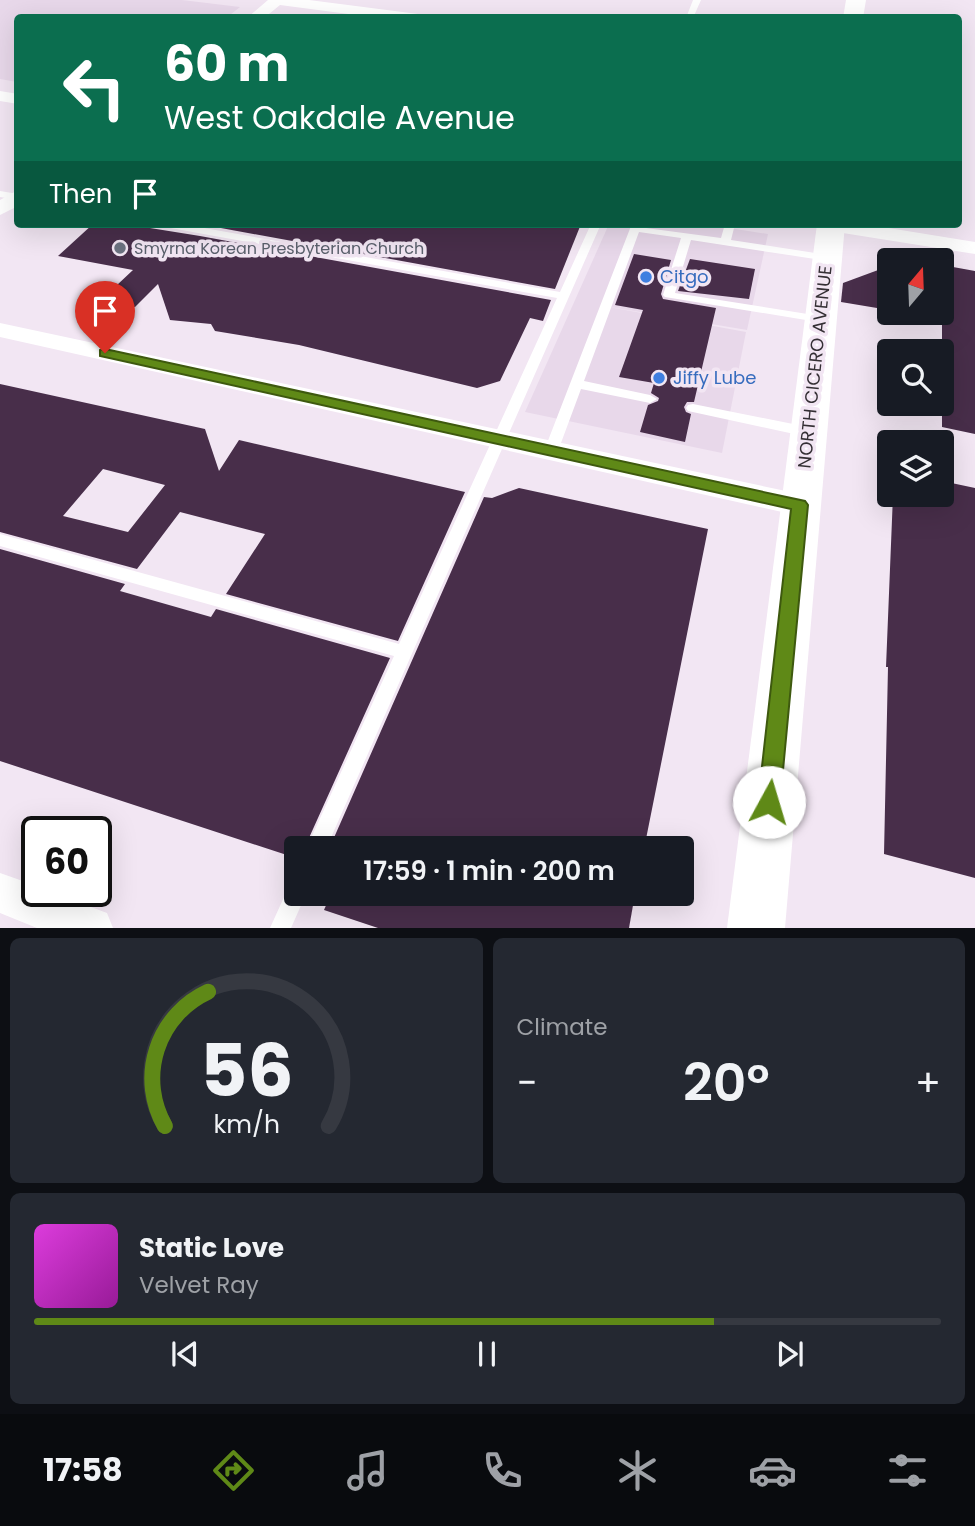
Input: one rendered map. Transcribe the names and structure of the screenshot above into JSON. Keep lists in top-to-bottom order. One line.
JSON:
{"streets":{"main road":["NORTH CICERO AVENUE"]},"places":["Smyrna Korean Presbyterian Church","Citgo","Jiffy Lube"],"north":"top","page":{"turn":["60 m","West Oakdale Avenue"],"then":"Then","limit":"60","trip":"17:59 · 1 min · 200 m","tile":"Climate","heat":["−","20°","+"],"song":["Static Love","Velvet Ray"],"tabs":"17:58","gauge":["56","km/h"]}}
